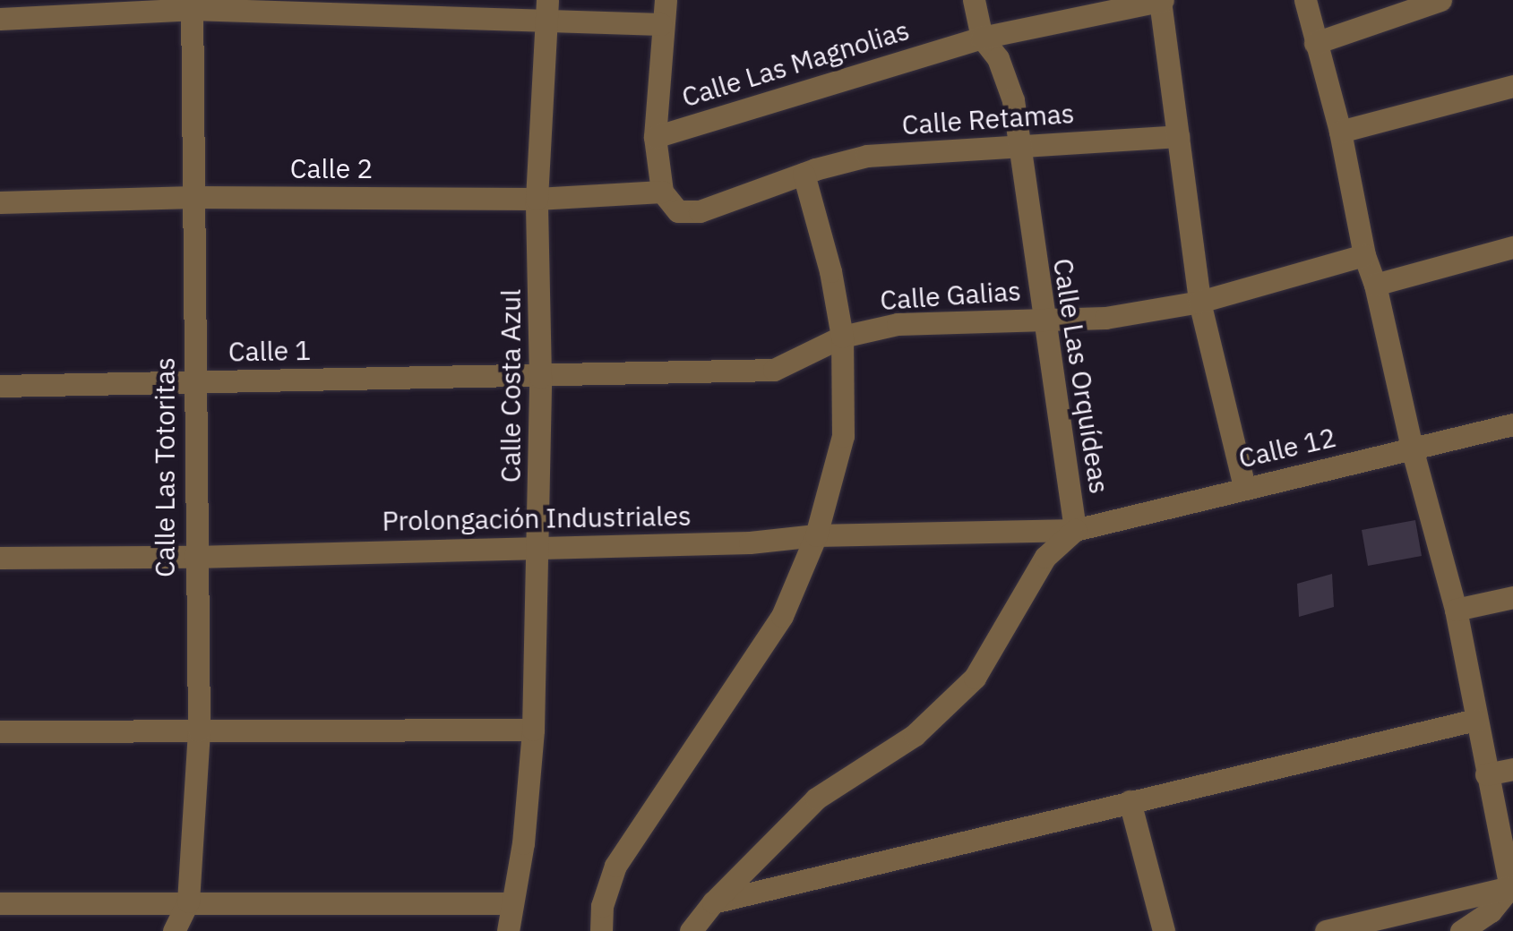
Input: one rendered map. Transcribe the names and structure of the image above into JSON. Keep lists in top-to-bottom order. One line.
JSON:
{"streets":{"street":["Calle Las Magnolias","Calle Retamas","Calle 2","Calle Galias","Calle 1","Calle Las Orquídeas","Calle Costa Azul","Calle 12","Calle Las Totoritas","Prolongación Industriales"]},"crossings":[["Calle Las Magnolias","Calle Las Orquídeas"],["Calle Retamas","Calle 2"],["Calle Retamas","Calle Las Orquídeas"],["Calle 2","Calle Costa Azul"],["Calle 2","Calle Las Totoritas"],["Calle Galias","Calle 1"],["Calle Galias","Calle Las Orquídeas"],["Calle Galias","Calle Costa Azul"],["Calle 1","Calle Costa Azul"],["Calle 1","Calle Las Totoritas"],["Calle Las Orquídeas","Calle 12"],["Calle Las Orquídeas","Prolongación Industriales"],["Calle Costa Azul","Prolongación Industriales"],["Calle 12","Prolongación Industriales"],["Calle Las Totoritas","Prolongación Industriales"]]}
